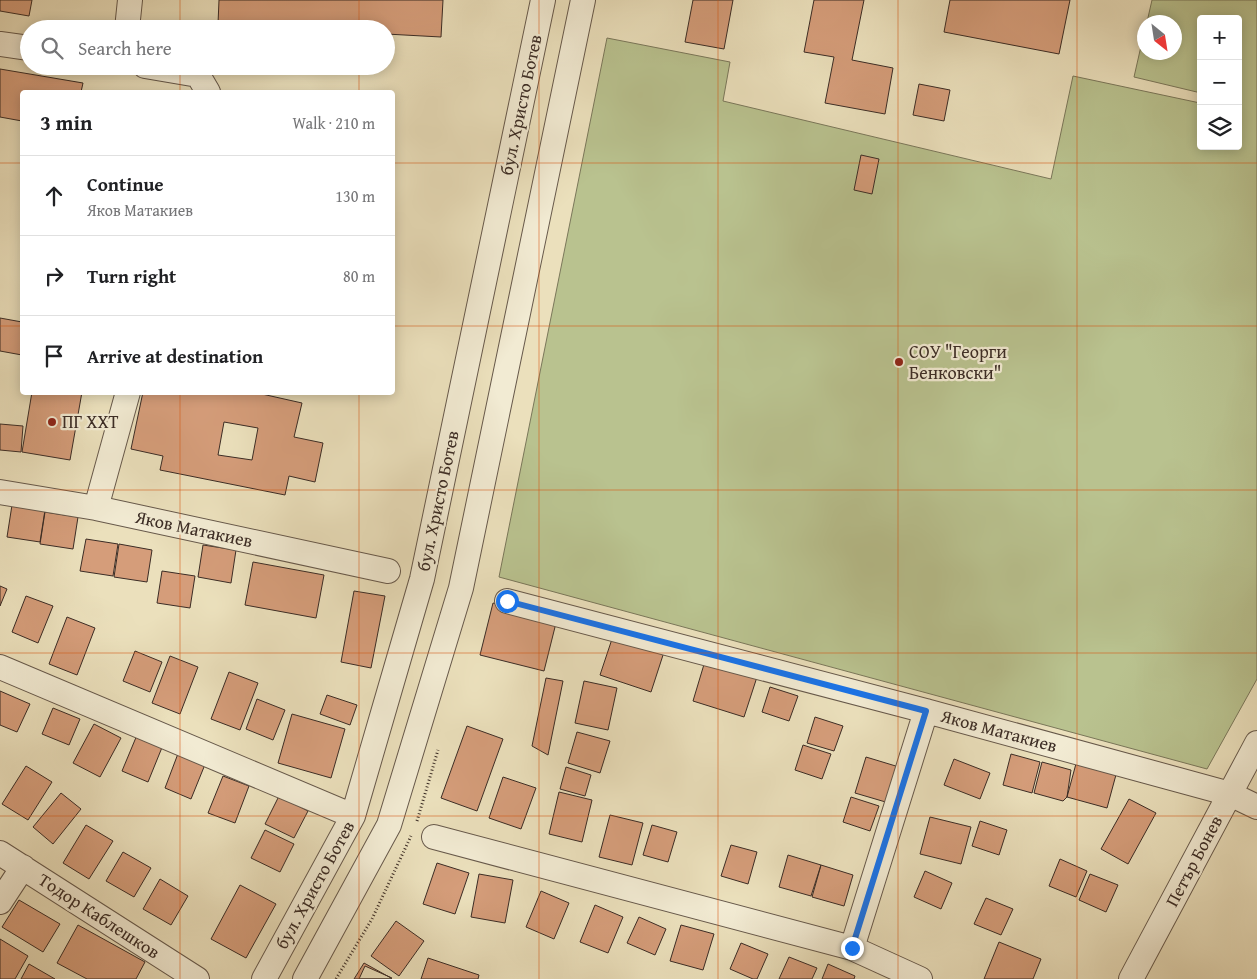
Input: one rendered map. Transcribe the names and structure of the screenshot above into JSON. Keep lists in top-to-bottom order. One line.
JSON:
{"streets":{"street":["бул. Христо Ботев","Яков Матакиев","Петър Бонев","Тодор Каблешков"]},"crossings":[["Яков Матакиев","Петър Бонев"]],"places":["СОУ \"Георги Бенковски\"","ПГ ХХТ"],"north":"bottom right","page":{"map_buttons":["+","−"],"search":"Search here","heading":["3 min","Walk · 210 m"],"list":[["Continue","Яков Матакиев","130 m"],["Turn right","80 m"],"Arrive at destination"]}}
